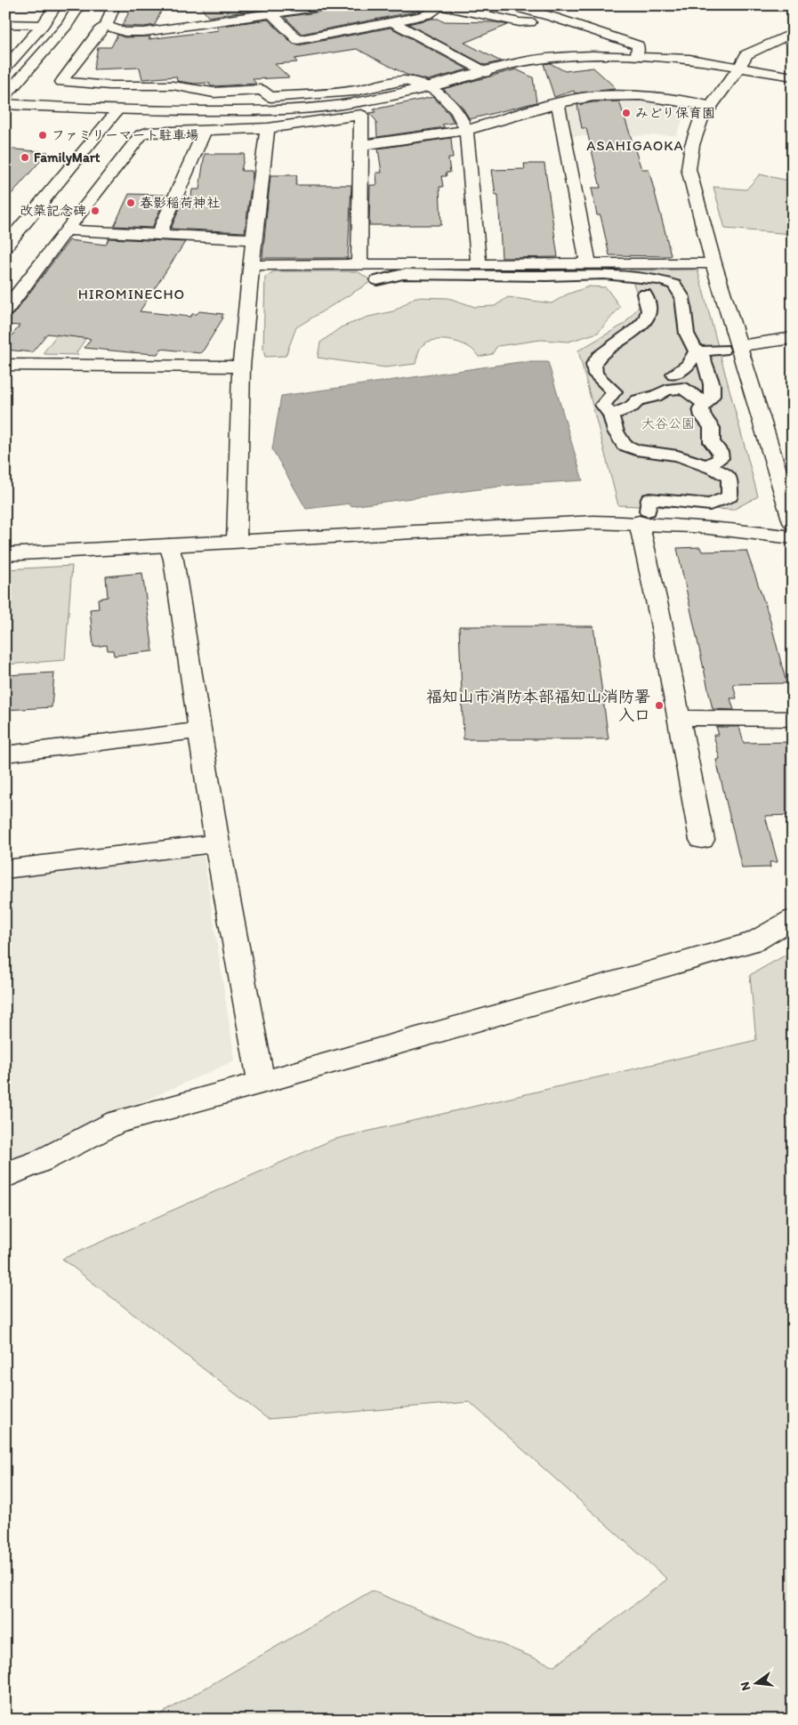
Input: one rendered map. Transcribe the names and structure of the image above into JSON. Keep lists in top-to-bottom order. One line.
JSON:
{"districts":["ASAHIGAOKA","HIROMINECHO"],"parks":["大谷公園"],"places":["みどり保育園","ファミリーマート駐車場","FamilyMart","春影稲荷神社","改築記念碑","福知山市消防本部福知山消防署 入口"],"north":"left"}
